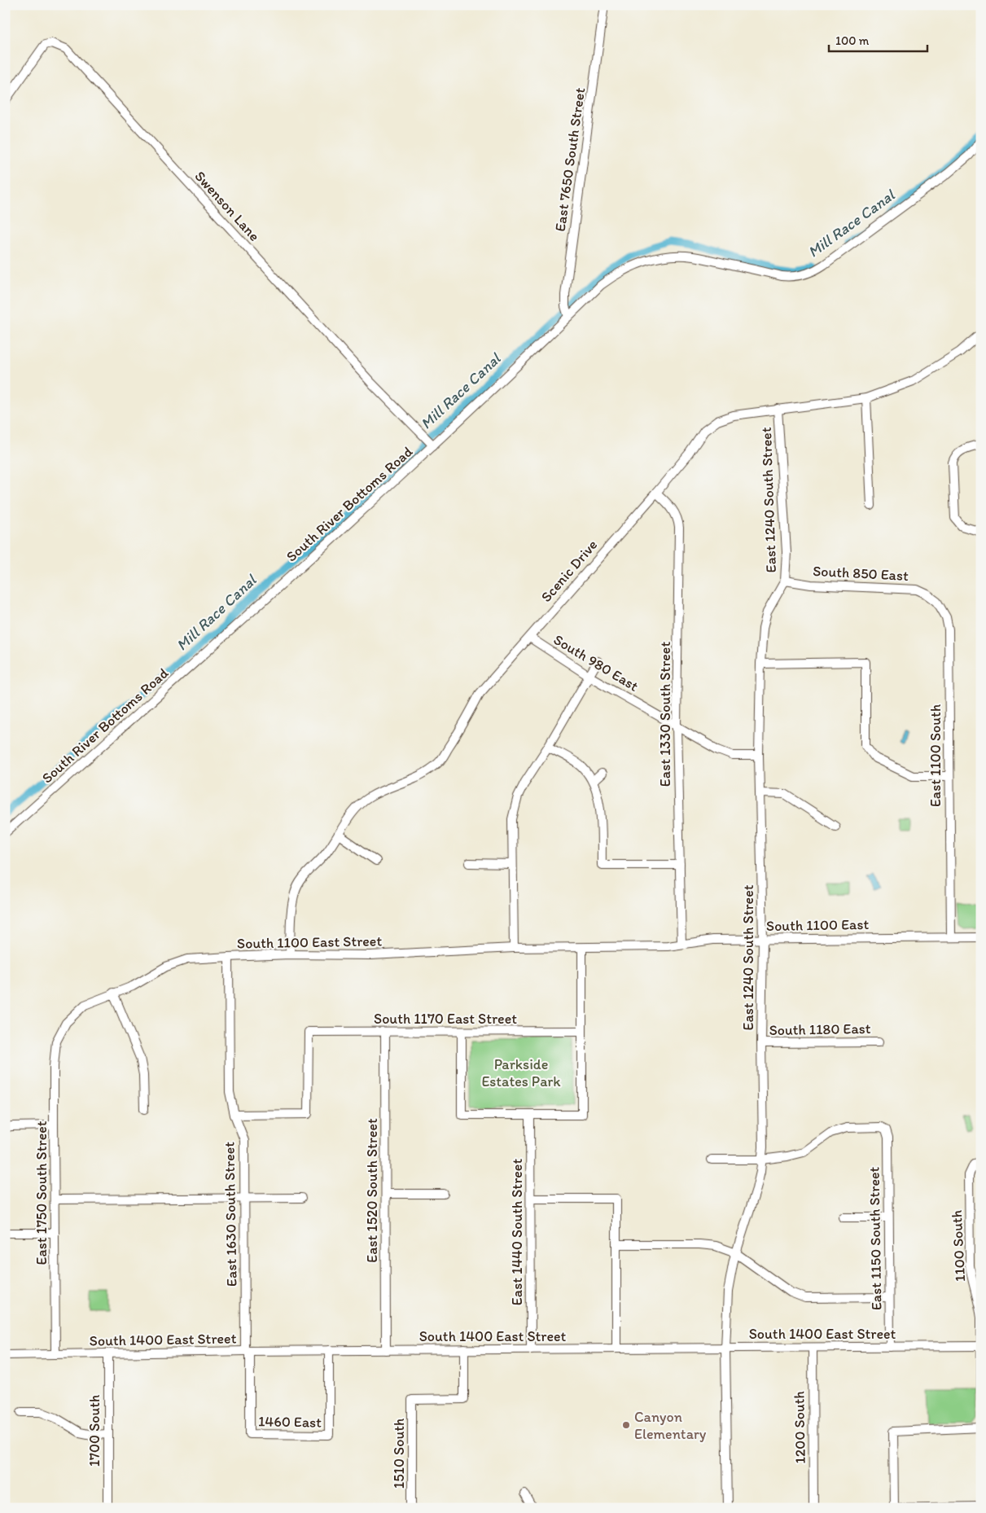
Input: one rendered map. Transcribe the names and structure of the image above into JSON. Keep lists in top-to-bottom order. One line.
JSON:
{"streets":{"street":["East 7650 South Street","Swenson Lane","East 1240 South Street","South River Bottoms Road","Scenic Drive","South 850 East","South 980 East","East 1330 South Street","East 1100 South","South 1100 East","South 1100 East Street","South 1170 East Street","South 1180 East","East 1520 South Street","East 1750 South Street","East 1630 South Street","East 1440 South Street","East 1150 South Street","1100 South","South 1400 East Street","1460 East","1200 South","1700 South","1510 South"]},"crossings":[["East 7650 South Street","South River Bottoms Road"],["Swenson Lane","South River Bottoms Road"],["East 1240 South Street","Scenic Drive"],["East 1240 South Street","South 850 East"],["East 1240 South Street","South 980 East"],["East 1240 South Street","South 1100 East"],["East 1240 South Street","South 1180 East"],["East 1240 South Street","East 1150 South Street"],["East 1240 South Street","South 1400 East Street"],["Scenic Drive","South 980 East"],["Scenic Drive","East 1330 South Street"],["Scenic Drive","South 1100 East Street"],["South 850 East","East 1100 South"],["South 980 East","East 1330 South Street"],["East 1330 South Street","South 1100 East"],["East 1100 South","South 1100 East"],["South 1100 East","South 1100 East Street"],["South 1100 East Street","East 1750 South Street"],["South 1100 East Street","East 1630 South Street"],["South 1170 East Street","East 1520 South Street"],["South 1170 East Street","East 1630 South Street"],["East 1520 South Street","South 1400 East Street"],["East 1750 South Street","South 1400 East Street"],["East 1630 South Street","South 1400 East Street"],["East 1630 South Street","1460 East"],["East 1440 South Street","South 1400 East Street"],["East 1150 South Street","South 1400 East Street"],["1100 South","South 1400 East Street"],["South 1400 East Street","1460 East"],["South 1400 East Street","1200 South"],["South 1400 East Street","1700 South"],["South 1400 East Street","1510 South"]],"water":["Mill Race Canal"],"parks":["Parkside Estates Park"],"places":["Canyon Elementary"],"scale_bar":"100 m"}
